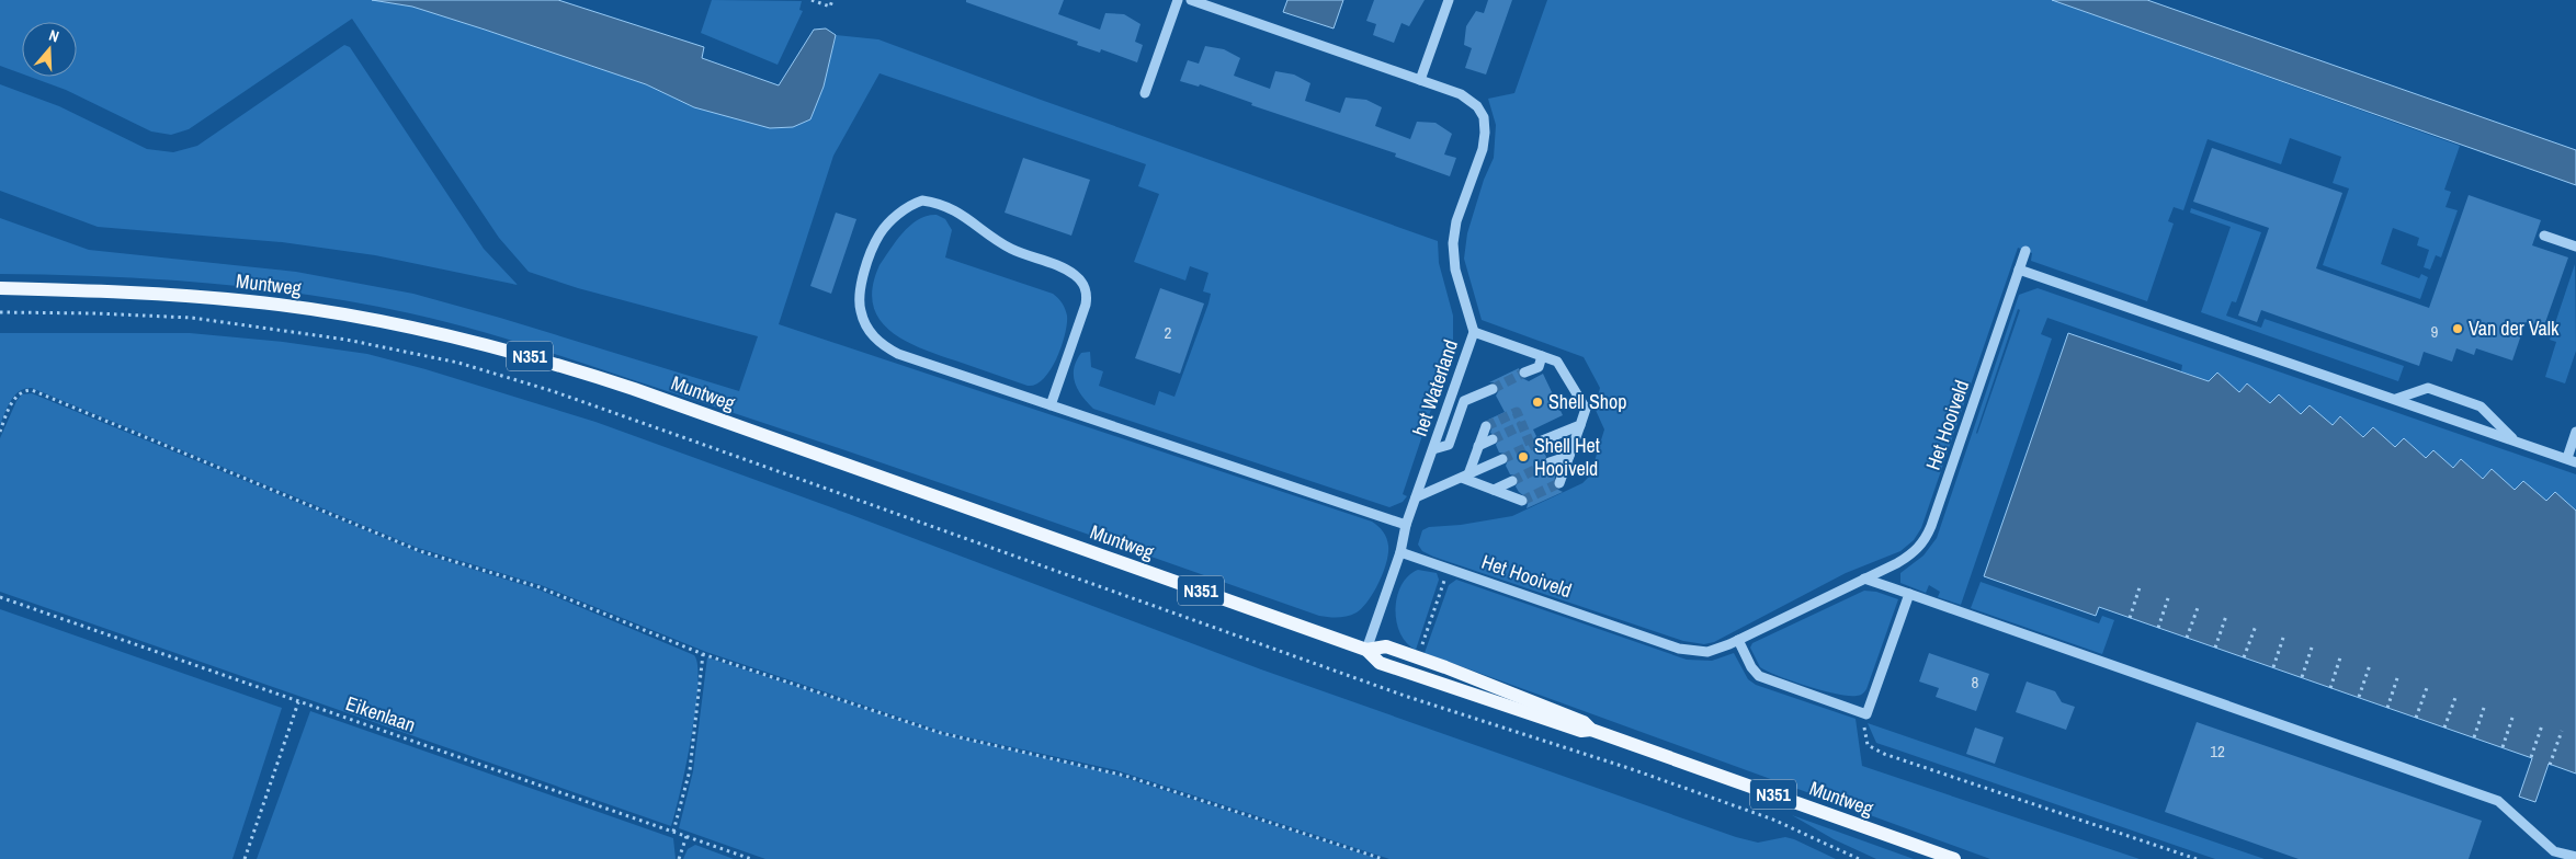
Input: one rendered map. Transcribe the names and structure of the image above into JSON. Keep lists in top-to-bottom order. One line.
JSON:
{"streets":{"main road":["Muntweg","N351"],"street":["het Waterland","Het Hooiveld"],"path":["Eikenlaan"]},"crossings":[["het Waterland","Het Hooiveld"]],"places":["Van der Valk","Shell Shop","Shell Het Hooiveld"],"house_numbers":["9","2","8","12"],"north":"top"}
